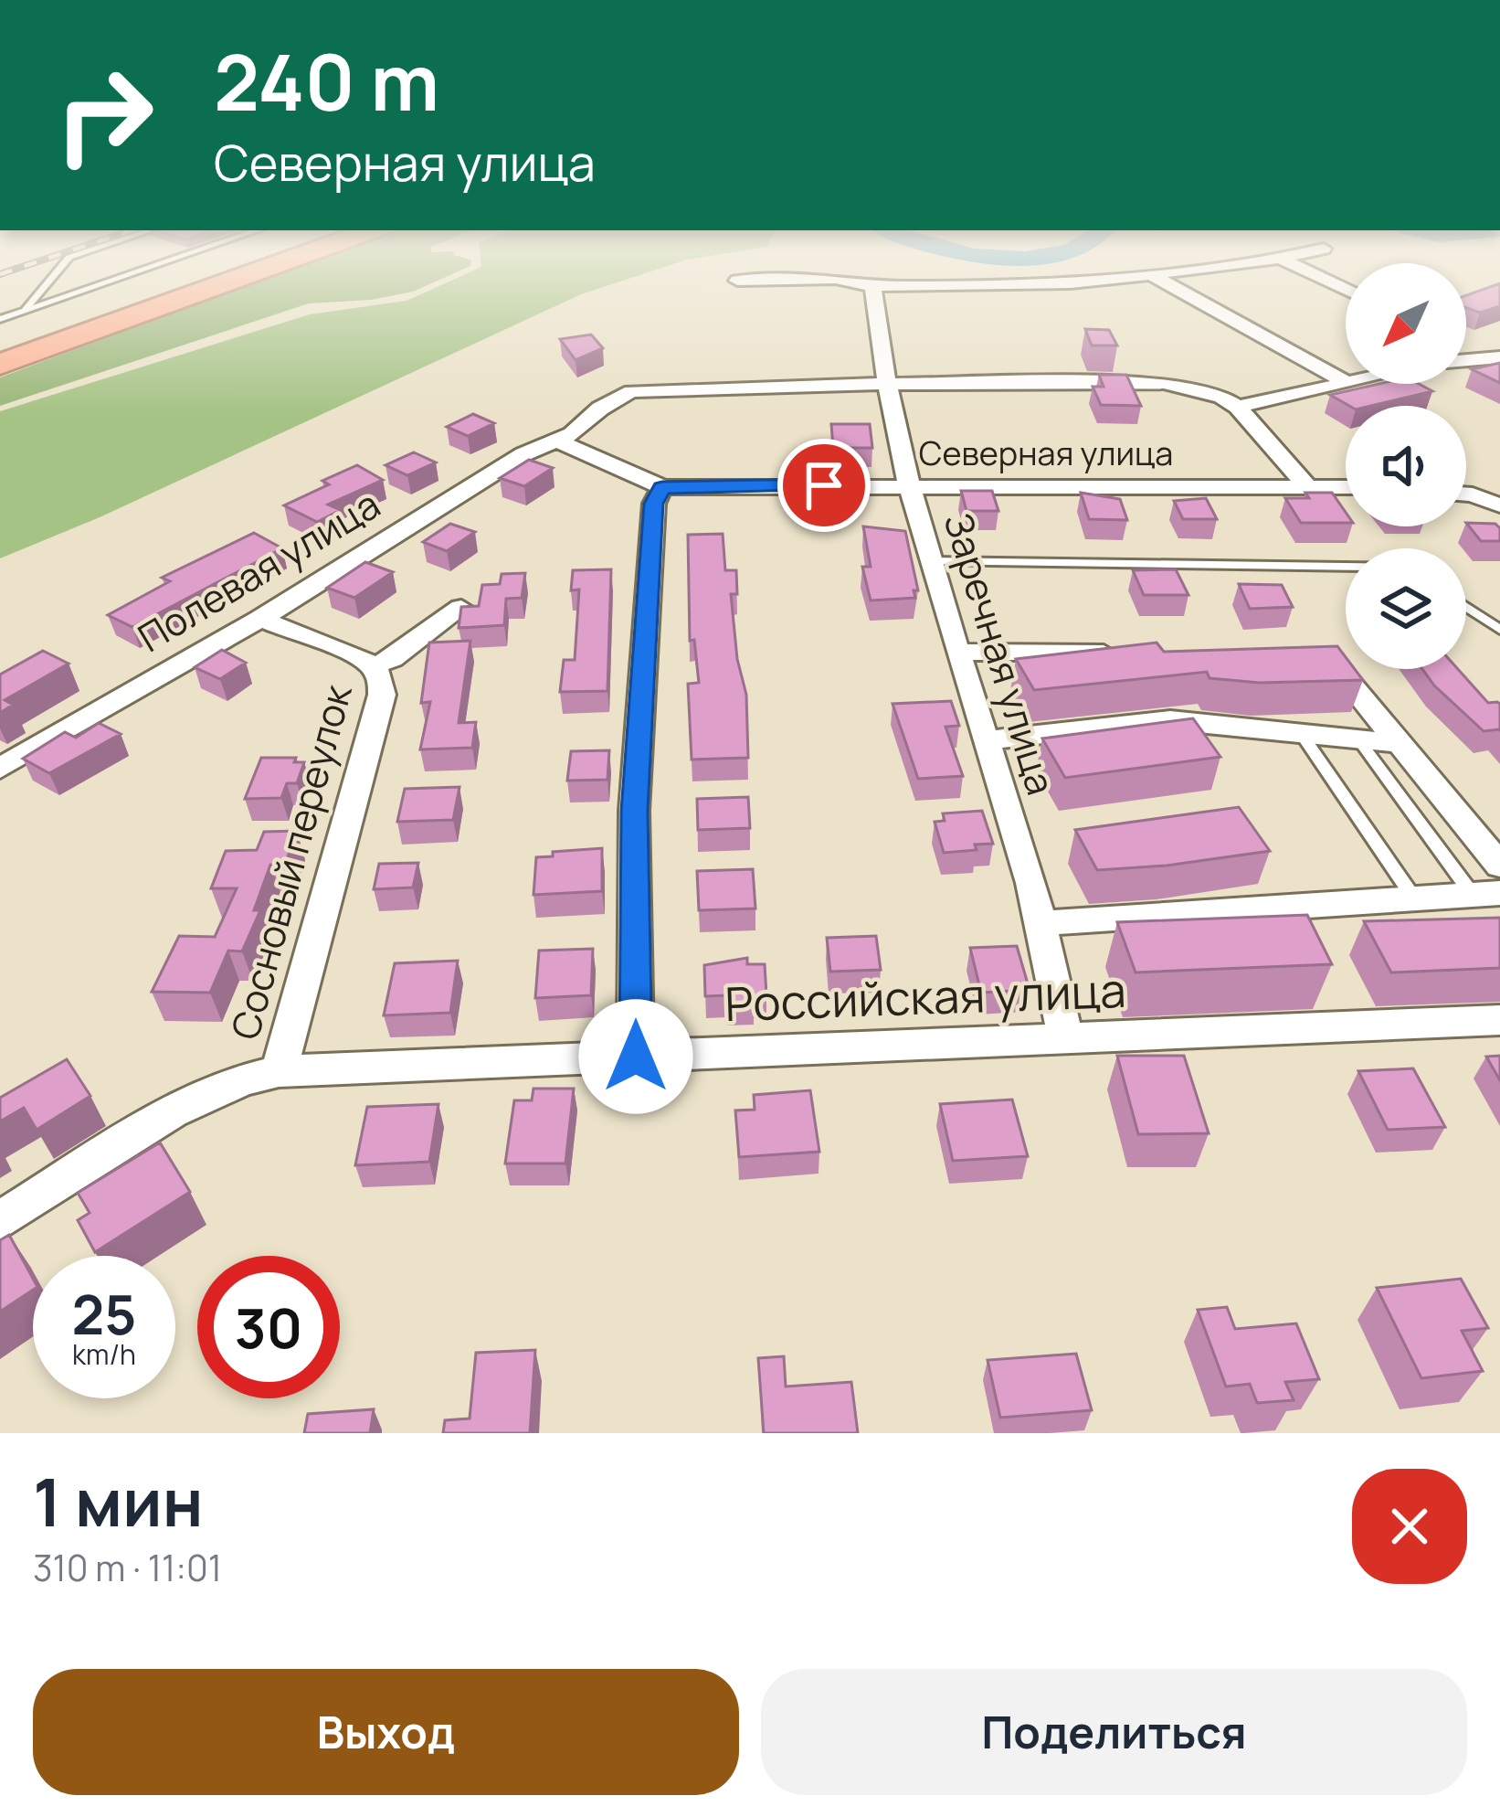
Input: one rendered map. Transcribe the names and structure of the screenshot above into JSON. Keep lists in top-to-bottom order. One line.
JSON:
{"streets":{"street":["Северная улица","Полевая улица","Заречная улица","Сосновый переулок","Российская улица"]},"crossings":[["Северная улица","Заречная улица"],["Полевая улица","Заречная улица"],["Полевая улица","Сосновый переулок"],["Заречная улица","Российская улица"],["Сосновый переулок","Российская улица"]],"north":"bottom left","page":{"turn":["240 m","Северная улица"],"speed":"25 km/h","limit":"30","heading":["1 мин","310 m · 11:01"],"buttons":["Выход","Поделиться"]}}
